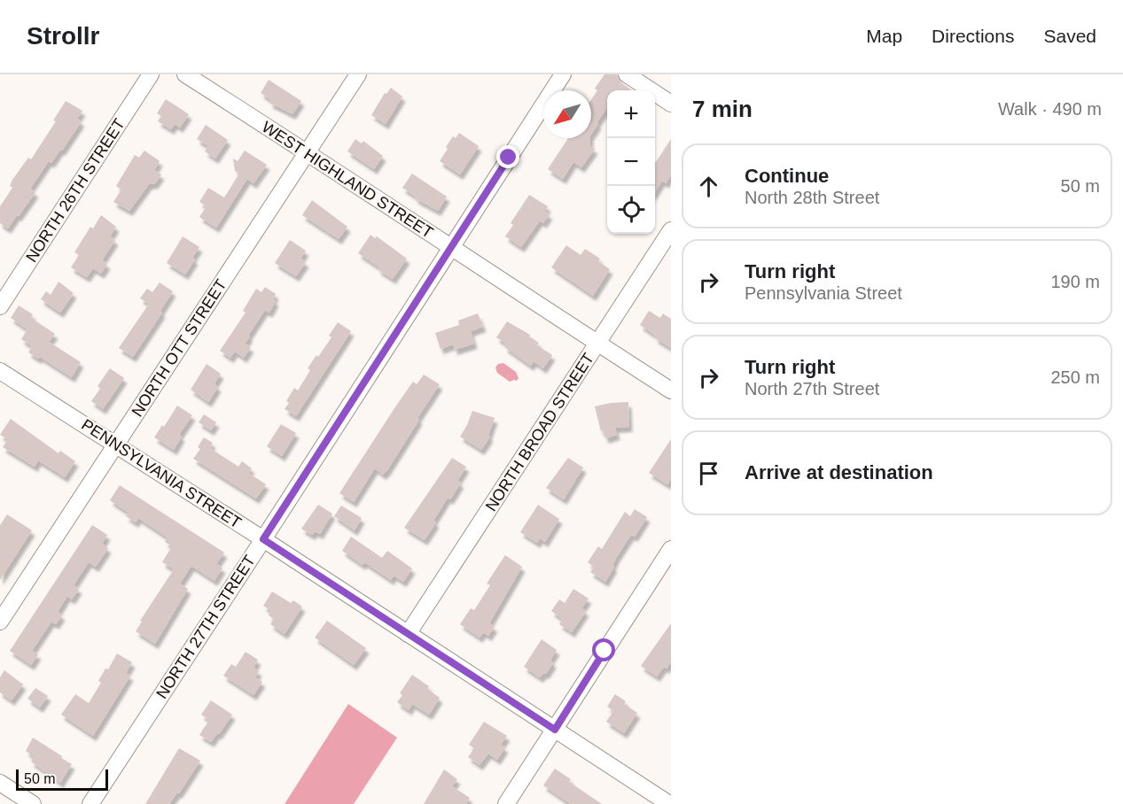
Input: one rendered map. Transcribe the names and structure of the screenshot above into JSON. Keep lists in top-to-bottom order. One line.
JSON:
{"streets":{"street":["WEST HIGHLAND STREET","NORTH 26TH STREET","NORTH OTT STREET","NORTH BROAD STREET","PENNSYLVANIA STREET","NORTH 27TH STREET"]},"crossings":[["WEST HIGHLAND STREET","NORTH OTT STREET"],["WEST HIGHLAND STREET","NORTH BROAD STREET"],["WEST HIGHLAND STREET","NORTH 27TH STREET"],["NORTH OTT STREET","PENNSYLVANIA STREET"],["NORTH BROAD STREET","PENNSYLVANIA STREET"],["PENNSYLVANIA STREET","NORTH 27TH STREET"]],"scale_bar":"50 m","north":"bottom left","page":{"header":"Strollr","nav":["Map","Directions","Saved"],"heading":["7 min","Walk · 490 m"],"map_buttons":["+","−"],"list":[["Continue","North 28th Street","50 m"],["Turn right","Pennsylvania Street","190 m"],["Turn right","North 27th Street","250 m"],"Arrive at destination"],"scale":"50 m"}}
